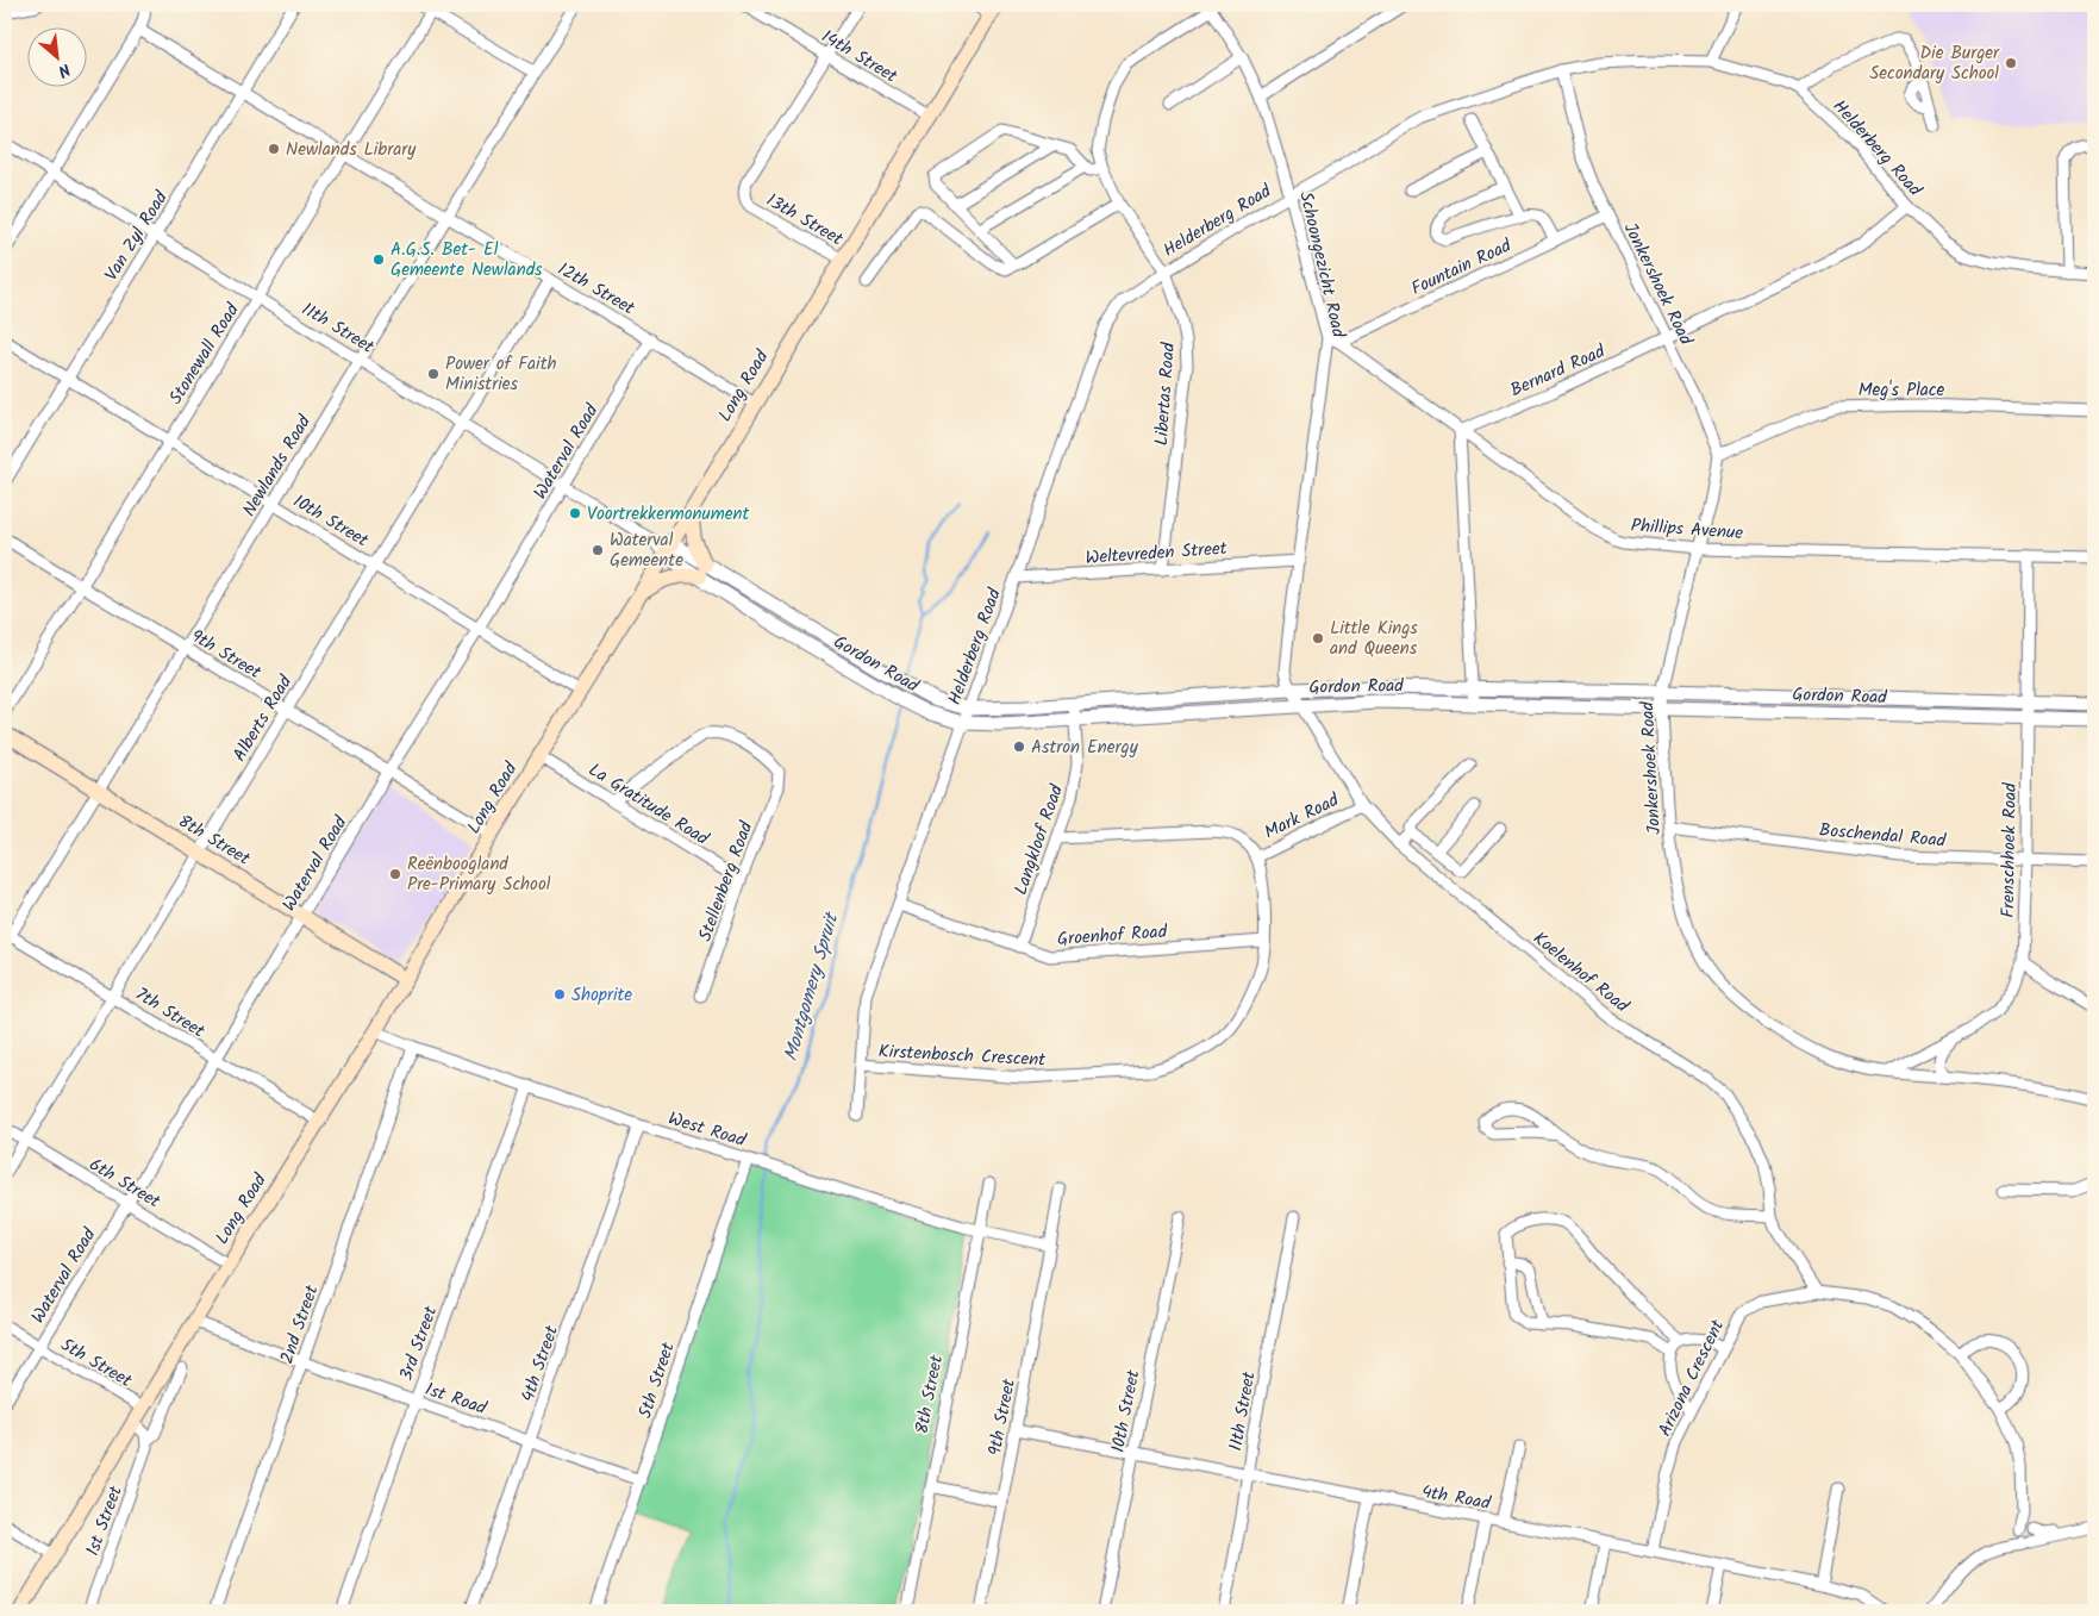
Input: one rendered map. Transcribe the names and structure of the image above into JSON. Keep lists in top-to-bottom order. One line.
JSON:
{"streets":{"main road":["Long Road","8th Street"],"street":["14th Street","Helderberg Road","13th Street","Van Zyl Road","Schoongezicht Road","Fountain Road","Jonkershoek Road","12th Street","11th Street","Stonewall Road","Bernard Road","Meg's Place","Libertas Road","Waterval Road","Newlands Road","10th Street","Phillips Avenue","Weltevreden Street","9th Street","Gordon Road","Alberts Road","La Gratitude Road","Mark Road","Boschendal Road","Langkloof Road","Frenschhoek Road","Stellenberg Road","Groenhof Road","Koelenhof Road","7th Street","Kirstenbosch Crescent","West Road","6th Street","2nd Street","3rd Street","5th Street","4th Street","Arizona Crescent","1st Road","4th Road","1st Street"]},"crossings":[["14th Street","13th Street"],["14th Street","Long Road"],["Helderberg Road","Schoongezicht Road"],["Helderberg Road","Jonkershoek Road"],["Helderberg Road","Bernard Road"],["Helderberg Road","Libertas Road"],["Helderberg Road","Weltevreden Street"],["Helderberg Road","Gordon Road"],["Helderberg Road","Groenhof Road"],["Helderberg Road","Kirstenbosch Crescent"],["13th Street","Long Road"],["Van Zyl Road","12th Street"],["Van Zyl Road","11th Street"],["Van Zyl Road","10th Street"],["Schoongezicht Road","Libertas Road"],["Schoongezicht Road","Weltevreden Street"],["Schoongezicht Road","Gordon Road"],["Schoongezicht Road","Koelenhof Road"],["Fountain Road","Jonkershoek Road"],["Fountain Road","Phillips Avenue"],["Jonkershoek Road","Bernard Road"],["Jonkershoek Road","Meg's Place"],["Jonkershoek Road","Phillips Avenue"],["Jonkershoek Road","Gordon Road"],["Jonkershoek Road","Boschendal Road"],["Jonkershoek Road","Frenschhoek Road"],["12th Street","Stonewall Road"],["12th Street","Long Road"],["12th Street","Waterval Road"],["12th Street","Newlands Road"],["12th Street","Alberts Road"],["11th Street","Stonewall Road"],["11th Street","Long Road"],["11th Street","Waterval Road"],["11th Street","Newlands Road"],["11th Street","Gordon Road"],["11th Street","Alberts Road"],["11th Street","4th Road"],["Stonewall Road","10th Street"],["Stonewall Road","9th Street"],["Bernard Road","Phillips Avenue"],["Long Road","10th Street"],["Long Road","9th Street"],["Long Road","Gordon Road"],["Long Road","La Gratitude Road"],["Long Road","8th Street"],["Long Road","7th Street"],["Long Road","West Road"],["Long Road","6th Street"],["Long Road","5th Street"],["Long Road","1st Road"],["Libertas Road","Weltevreden Street"],["Waterval Road","10th Street"],["Waterval Road","9th Street"],["Waterval Road","8th Street"],["Waterval Road","7th Street"],["Waterval Road","6th Street"],["Waterval Road","5th Street"],["Newlands Road","10th Street"],["Newlands Road","9th Street"],["Newlands Road","8th Street"],["Newlands Road","7th Street"],["10th Street","Alberts Road"],["10th Street","4th Road"],["Phillips Avenue","Frenschhoek Road"],["9th Street","Alberts Road"],["9th Street","West Road"],["9th Street","4th Road"],["Gordon Road","Langkloof Road"],["Gordon Road","Frenschhoek Road"],["Gordon Road","Koelenhof Road"],["Alberts Road","8th Street"],["Alberts Road","7th Street"],["Alberts Road","6th Street"],["La Gratitude Road","Stellenberg Road"],["Mark Road","Koelenhof Road"],["Mark Road","Kirstenbosch Crescent"],["Boschendal Road","Frenschhoek Road"],["8th Street","West Road"],["Langkloof Road","Groenhof Road"],["Langkloof Road","Kirstenbosch Crescent"],["Groenhof Road","Kirstenbosch Crescent"],["Koelenhof Road","Arizona Crescent"],["West Road","2nd Street"],["West Road","3rd Street"],["West Road","5th Street"],["West Road","4th Street"],["2nd Street","1st Road"],["3rd Street","1st Road"],["5th Street","1st Road"],["4th Street","1st Road"],["Arizona Crescent","4th Road"]],"water":["Montgomery Spruit"],"places":["Die Burger Secondary School","Newlands Library","A.G.S. Bet- El Gemeente Newlands","Power of Faith Ministries","Voortrekkermonument","Waterval Gemeente","Little Kings and Queens","Astron Energy","Reënboogland Pre-Primary School","Shoprite"],"north":"bottom right"}
